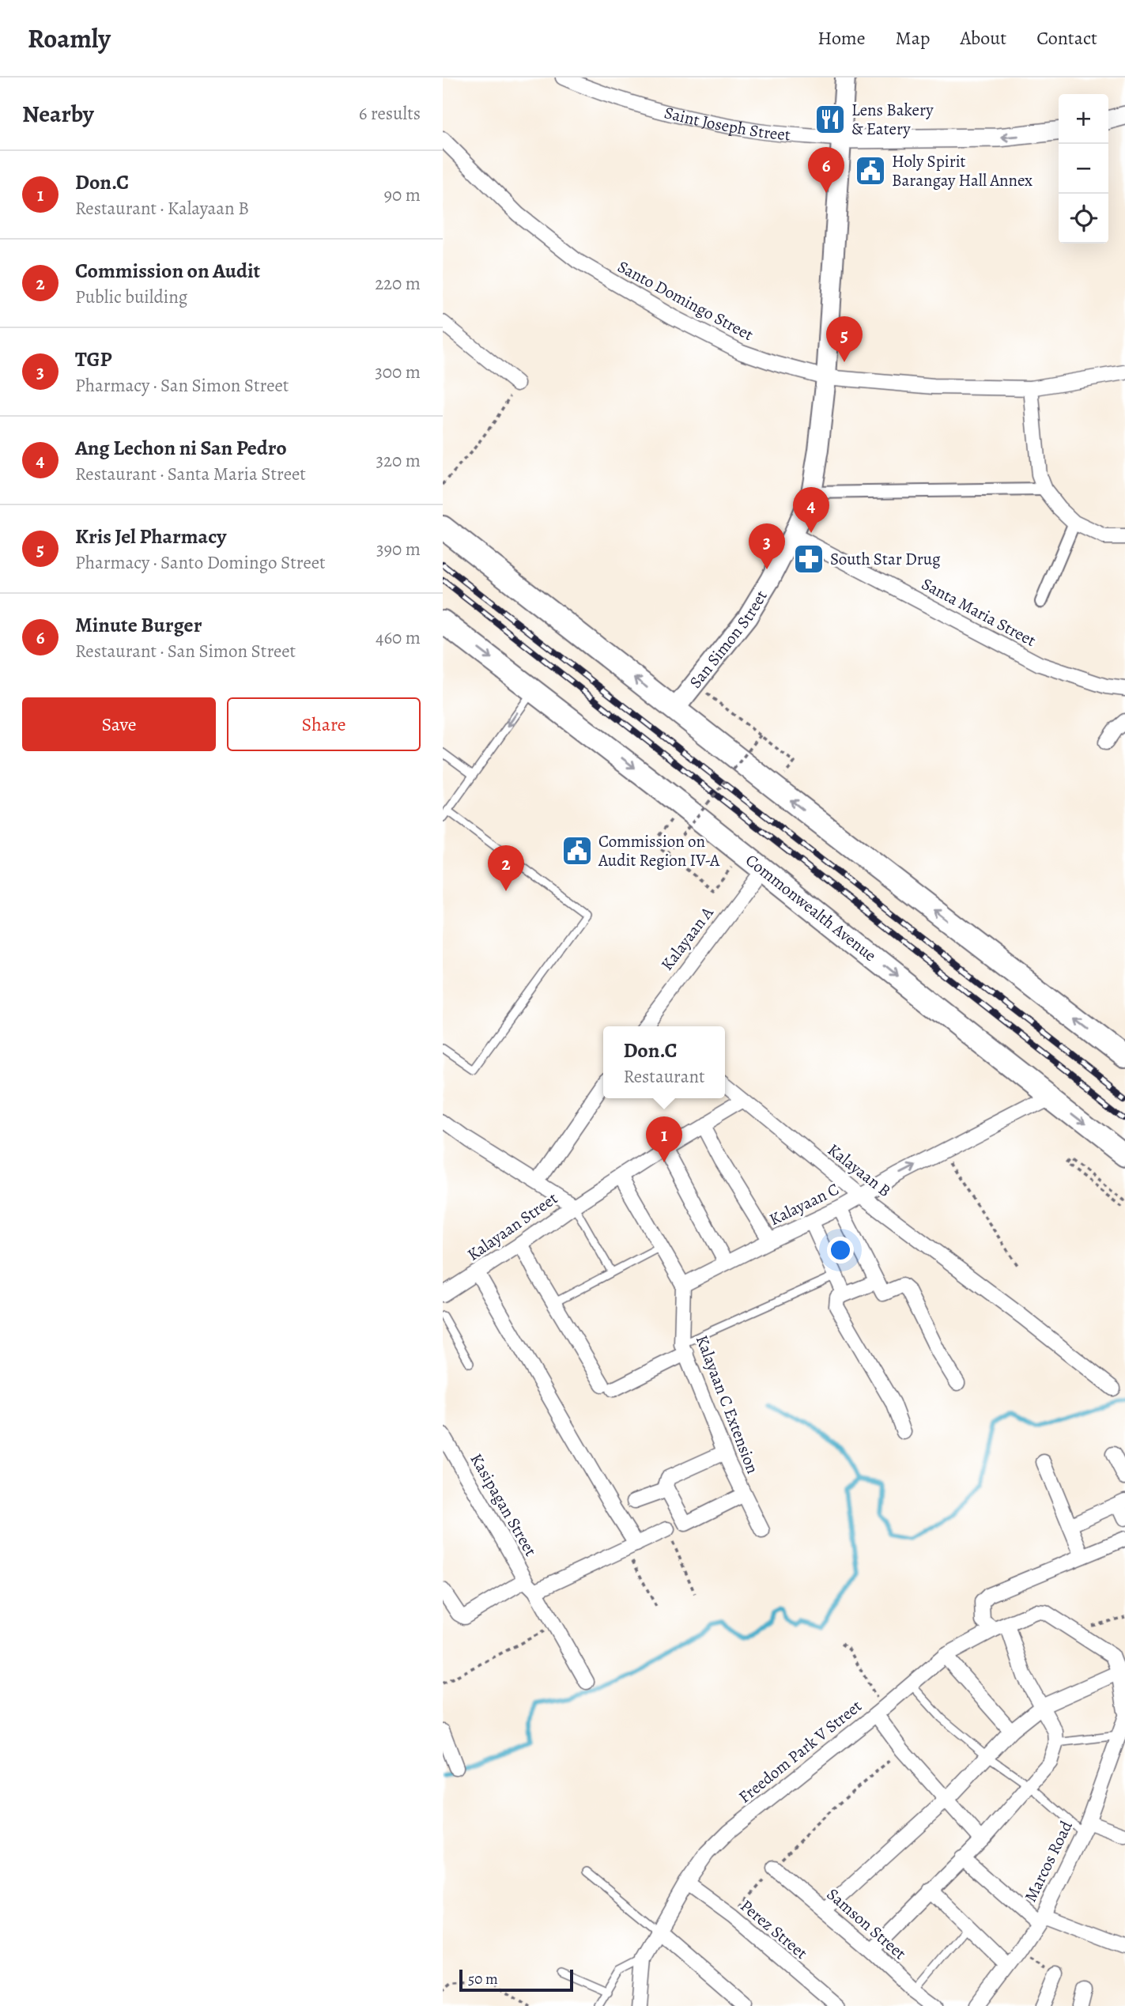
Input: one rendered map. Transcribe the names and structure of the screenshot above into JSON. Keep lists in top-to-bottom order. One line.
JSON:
{"streets":{"main road":["San Simon Street","Commonwealth Avenue"],"street":["Saint Joseph Street","Santo Domingo Street","Santa Maria Street","Kalayaan A","Kalayaan B","Kalayaan C","Kalayaan Street","Kalayaan C Extension","Kasipagan Street","Freedom Park V Street","Marcos Road","Samson Street","Perez Street"]},"crossings":[["Saint Joseph Street","San Simon Street"],["Santo Domingo Street","San Simon Street"],["Santa Maria Street","San Simon Street"],["Commonwealth Avenue","Kalayaan A"],["Commonwealth Avenue","Kalayaan C"],["Kalayaan B","Kalayaan C"],["Kalayaan C","Kalayaan C Extension"],["Freedom Park V Street","Perez Street"]],"one_way":["Saint Joseph Street"],"places":{"restaurant":["Lens Bakery & Eatery"],"public building":["Holy Spirit Barangay Hall Annex","Commission on Audit Region IV-A"],"pharmacy":["South Star Drug"]},"scale_bar":"50 m","page":{"header":"Roamly","nav":["Home","Map","About","Contact"],"heading":["Nearby","6 results"],"map_buttons":["+","−"],"pins":["6","5","4","3","2","1"],"list":[{"mark":"1","name":"Don.C","note":"Restaurant · Kalayaan B","value":"90 m"},{"mark":"2","name":"Commission on Audit","note":"Public building","value":"220 m"},{"mark":"3","name":"TGP","note":"Pharmacy · San Simon Street","value":"300 m"},{"mark":"4","name":"Ang Lechon ni San Pedro","note":"Restaurant · Santa Maria Street","value":"320 m"},{"mark":"5","name":"Kris Jel Pharmacy","note":"Pharmacy · Santo Domingo Street","value":"390 m"},{"mark":"6","name":"Minute Burger","note":"Restaurant · San Simon Street","value":"460 m"}],"buttons":["Save","Share"],"popup":["Don.C","Restaurant"],"scale":"50 m"}}
